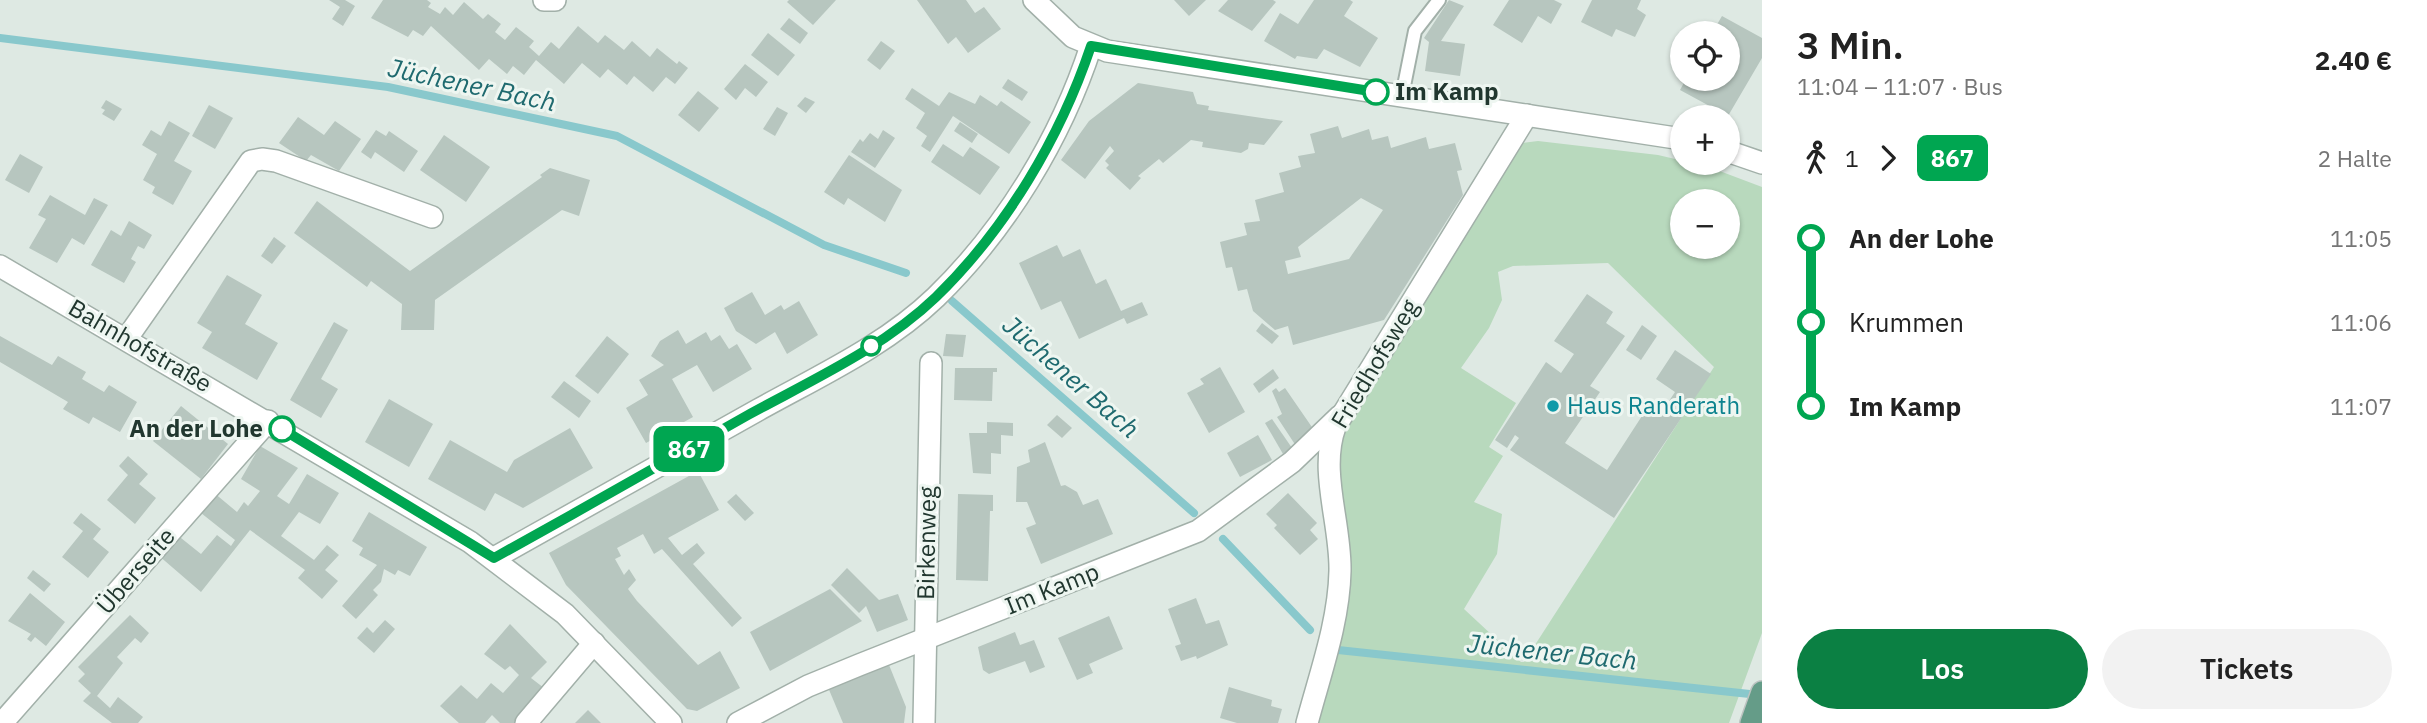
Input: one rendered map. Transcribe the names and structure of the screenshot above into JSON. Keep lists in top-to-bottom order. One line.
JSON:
{"streets":{"street":["Bahnhofstraße","Friedhofsweg","Birkenweg","Überseite","Im Kamp"]},"crossings":[["Bahnhofstraße","Überseite"],["Friedhofsweg","Im Kamp"],["Birkenweg","Im Kamp"]],"water":["Jüchener Bach"],"places":["Im Kamp","Haus Randerath","An der Lohe"],"lines":["bus line 867"],"page":{"on_map":"867","heading":["3 Min.","11:04 – 11:07 · Bus","2.40 €"],"map_buttons":["+","−"],"legs":["1","867","2 Halte"],"list":[{"name":"An der Lohe","value":"11:05"},{"name":"Krummen","value":"11:06"},{"name":"Im Kamp","value":"11:07"}],"buttons":["Los","Tickets"]}}
